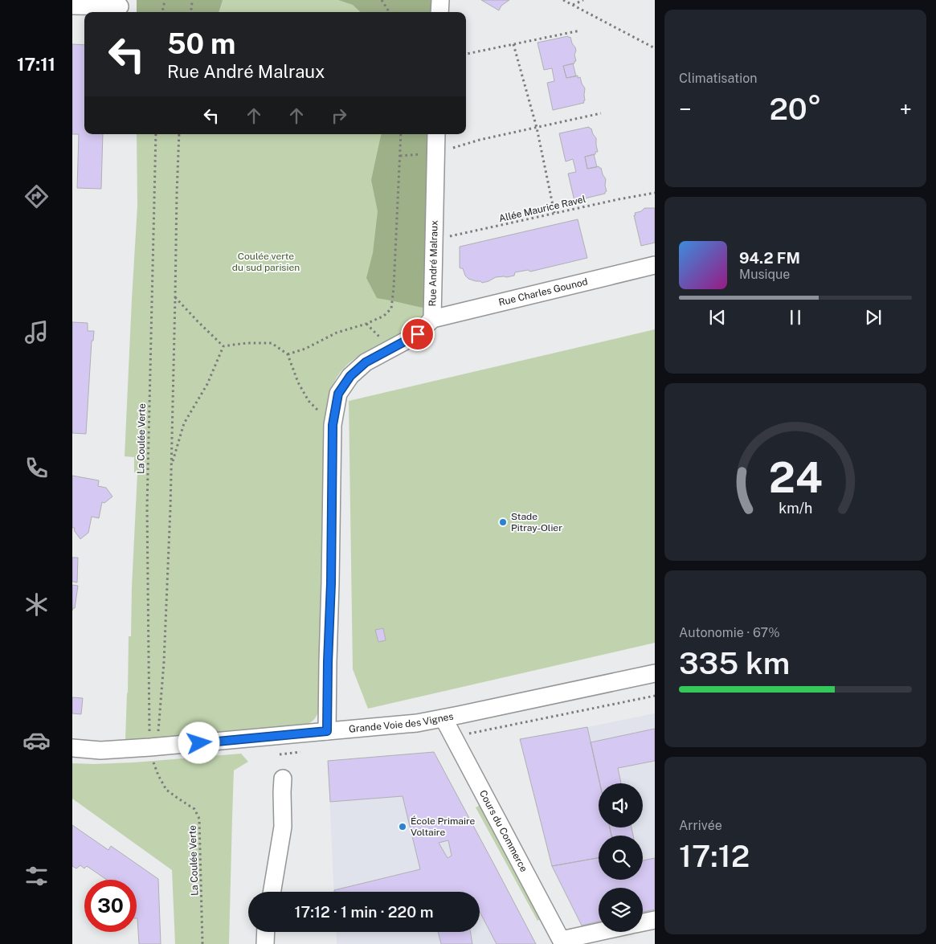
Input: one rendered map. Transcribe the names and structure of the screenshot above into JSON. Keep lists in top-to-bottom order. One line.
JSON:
{"streets":{"street":["Rue André Malraux","Rue Charles Gounod","Grande Voie des Vignes","Cours du Commerce"],"path":["Allée Maurice Ravel","La Coulée Verte"]},"crossings":[["Allée Maurice Ravel","Rue André Malraux"],["Rue André Malraux","Rue Charles Gounod"],["Rue André Malraux","Grande Voie des Vignes"],["La Coulée Verte","Grande Voie des Vignes"],["Grande Voie des Vignes","Cours du Commerce"]],"parks":["Coulée verte du sud parisien"],"places":["Stade Pitray-Olier","École Primaire Voltaire"],"page":{"tabs":"17:11","tile":["Climatisation",["Autonomie · 67%","335 km"],["Arrivée","17:12"]],"turn":["50 m","Rue André Malraux"],"heat":["−","20°","+"],"song":["94.2 FM","Musique"],"limit":"30","trip":"17:12 · 1 min · 220 m","gauge":["24","km/h"]}}
